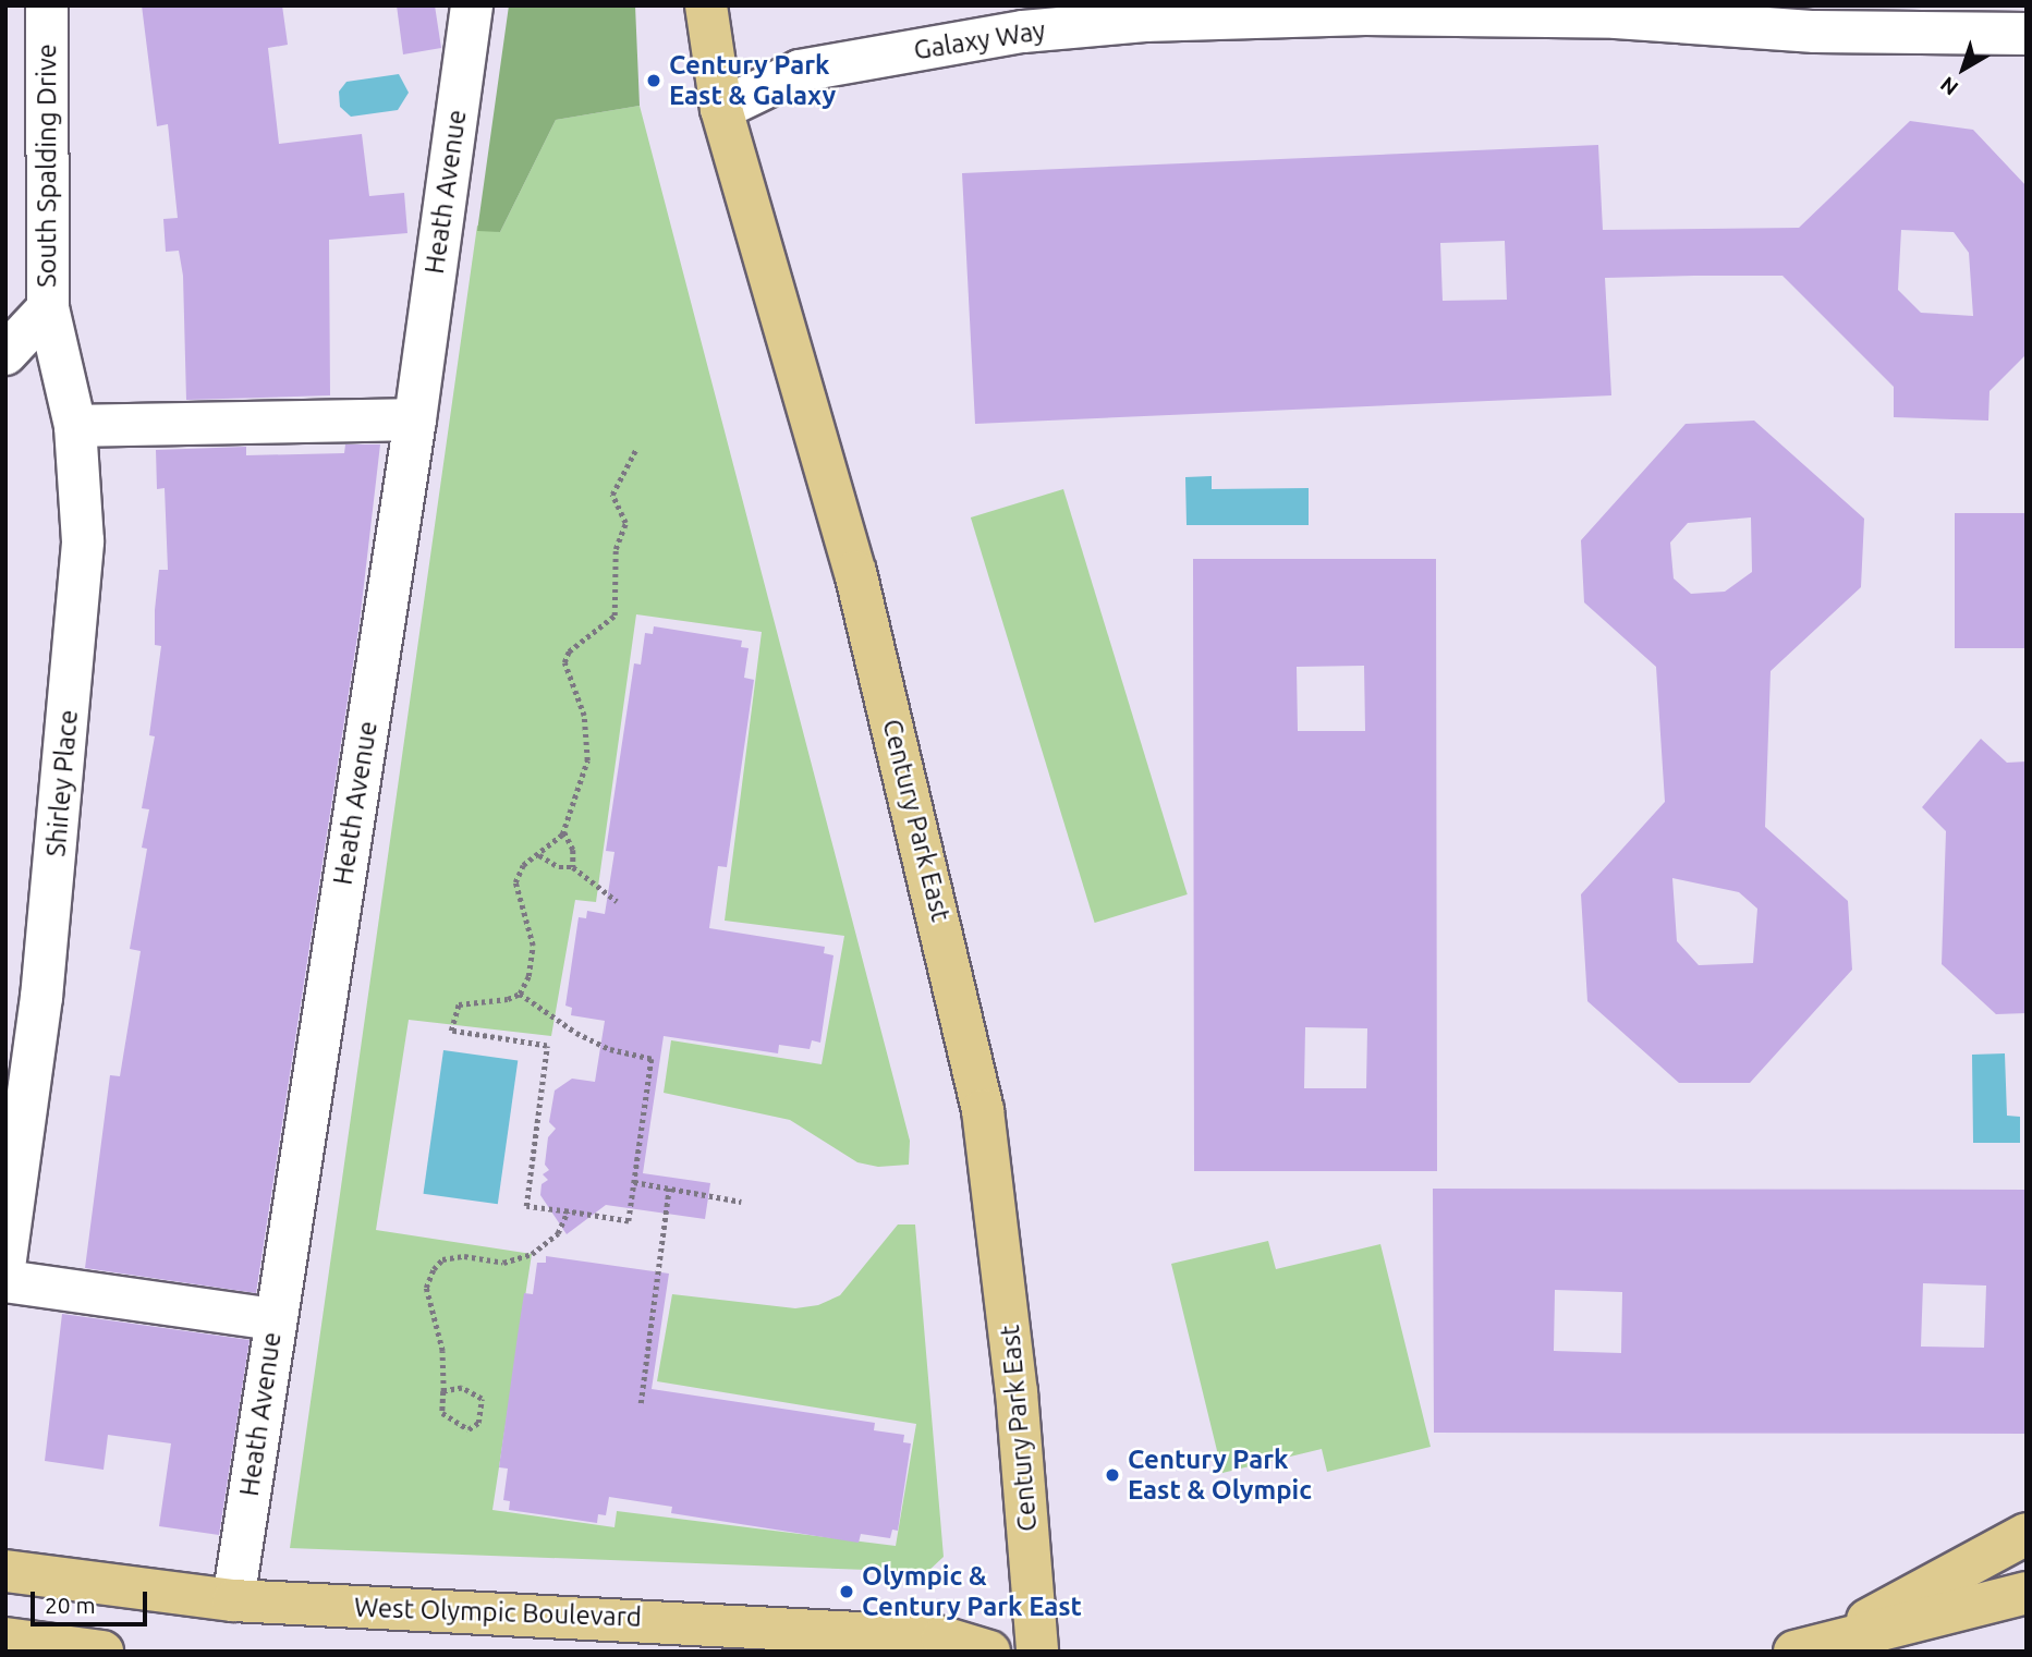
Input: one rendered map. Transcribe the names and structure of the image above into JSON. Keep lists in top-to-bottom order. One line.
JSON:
{"streets":{"main road":["Century Park East","West Olympic Boulevard"],"street":["Galaxy Way","South Spalding Drive","Heath Avenue","Shirley Place"]},"crossings":[["Galaxy Way","Century Park East"],["South Spalding Drive","Shirley Place"],["Heath Avenue","West Olympic Boulevard"]],"places":["Century Park East & Galaxy","Century Park East & Olympic","Olympic & Century Park East"],"scale_bar":"20 m","north":"bottom left"}
